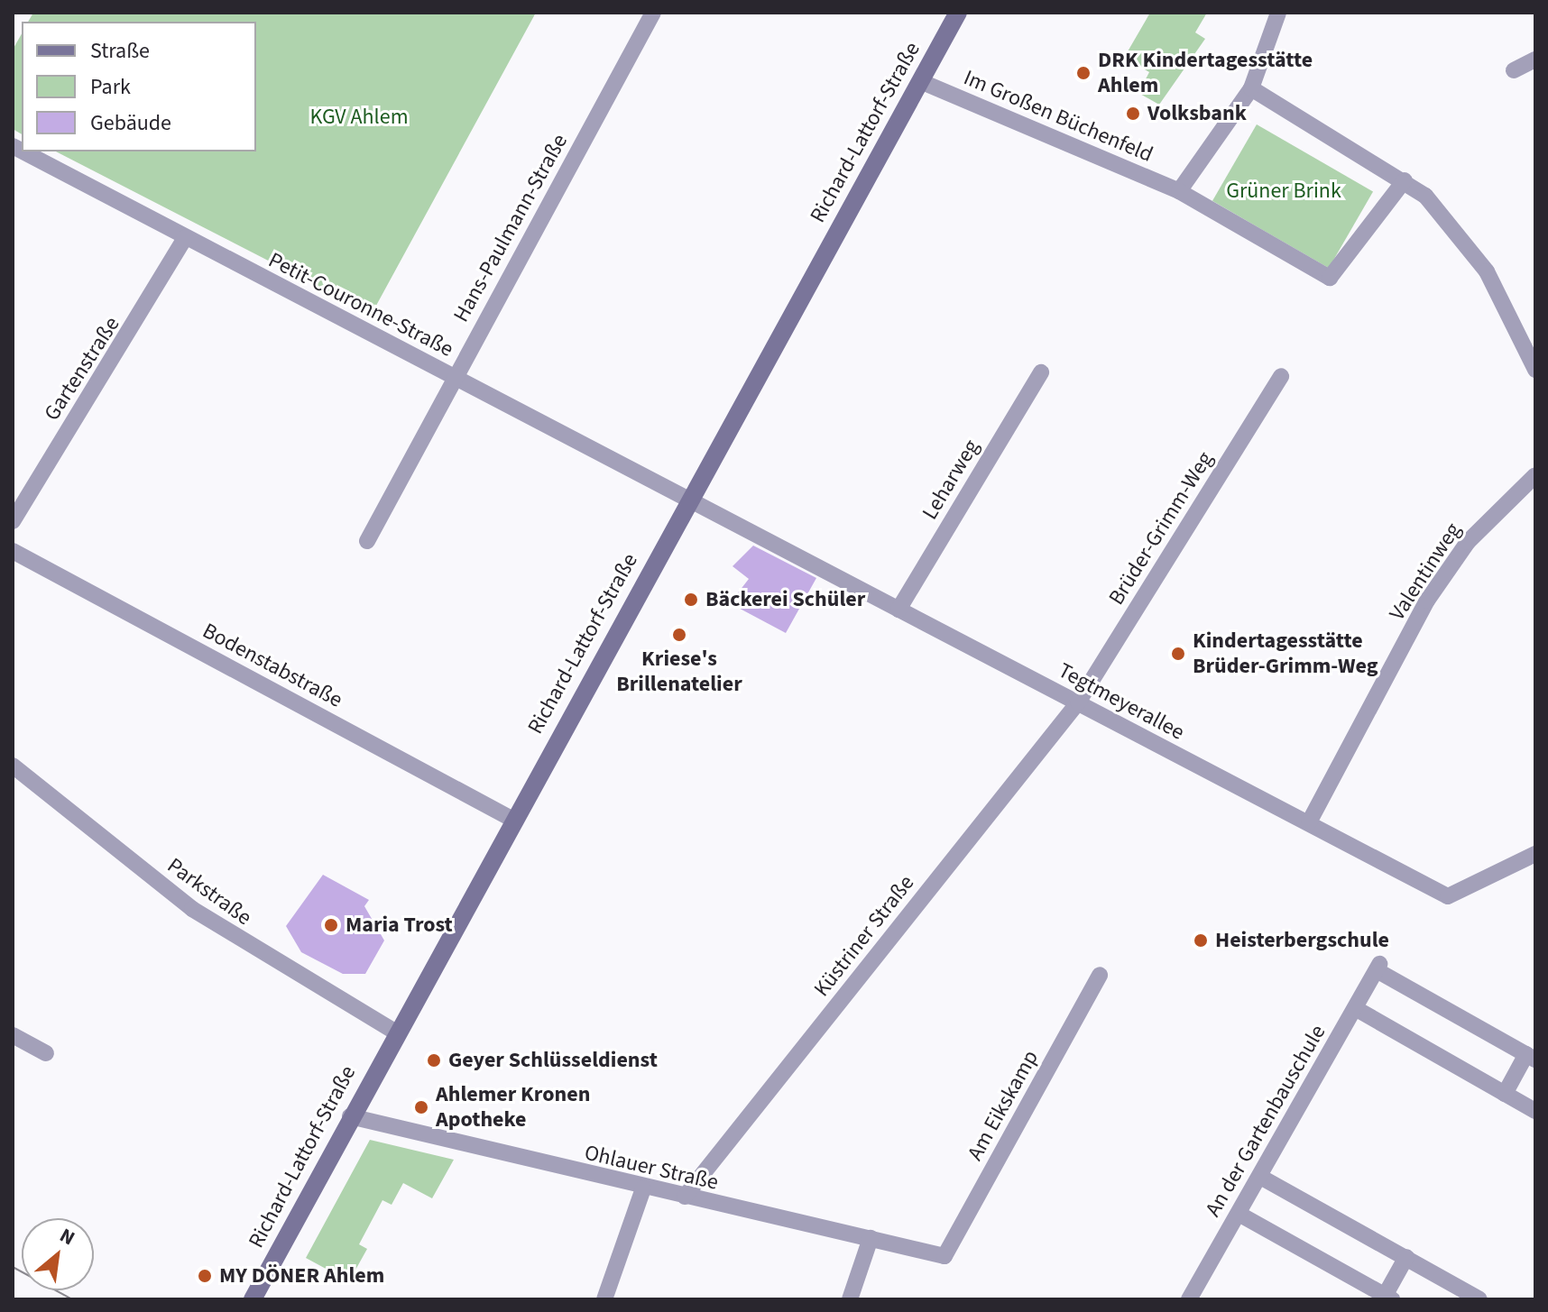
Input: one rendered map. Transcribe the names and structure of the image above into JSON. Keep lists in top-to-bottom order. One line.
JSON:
{"streets":{"street":["Im Großen Büchenfeld","Richard-Lattorf-Straße","Hans-Paulmann-Straße","Petit-Couronne-Straße","Gartenstraße","Leharweg","Brüder-Grimm-Weg","Valentinweg","Bodenstabstraße","Tegtmeyerallee","Parkstraße","Küstriner Straße","Am Eikskamp","An der Gartenbauschule","Ohlauer Straße"]},"crossings":[["Im Großen Büchenfeld","Richard-Lattorf-Straße"],["Richard-Lattorf-Straße","Petit-Couronne-Straße"],["Richard-Lattorf-Straße","Bodenstabstraße"],["Richard-Lattorf-Straße","Tegtmeyerallee"],["Richard-Lattorf-Straße","Parkstraße"],["Richard-Lattorf-Straße","Ohlauer Straße"],["Hans-Paulmann-Straße","Petit-Couronne-Straße"],["Petit-Couronne-Straße","Gartenstraße"],["Petit-Couronne-Straße","Tegtmeyerallee"],["Leharweg","Tegtmeyerallee"],["Brüder-Grimm-Weg","Tegtmeyerallee"],["Brüder-Grimm-Weg","Küstriner Straße"],["Valentinweg","Tegtmeyerallee"],["Tegtmeyerallee","Küstriner Straße"],["Küstriner Straße","Ohlauer Straße"],["Am Eikskamp","Ohlauer Straße"]],"parks":["KGV Ahlem","Grüner Brink"],"places":["DRK Kindertagesstätte Ahlem","Volksbank","Bäckerei Schüler","Kriese's Brillenatelier","Kindertagesstätte Brüder-Grimm-Weg","Maria Trost","Heisterbergschule","Geyer Schlüsseldienst","Ahlemer Kronen Apotheke","MY DÖNER Ahlem"],"legend":["Straße","Park","Gebäude"],"north":"top right"}
